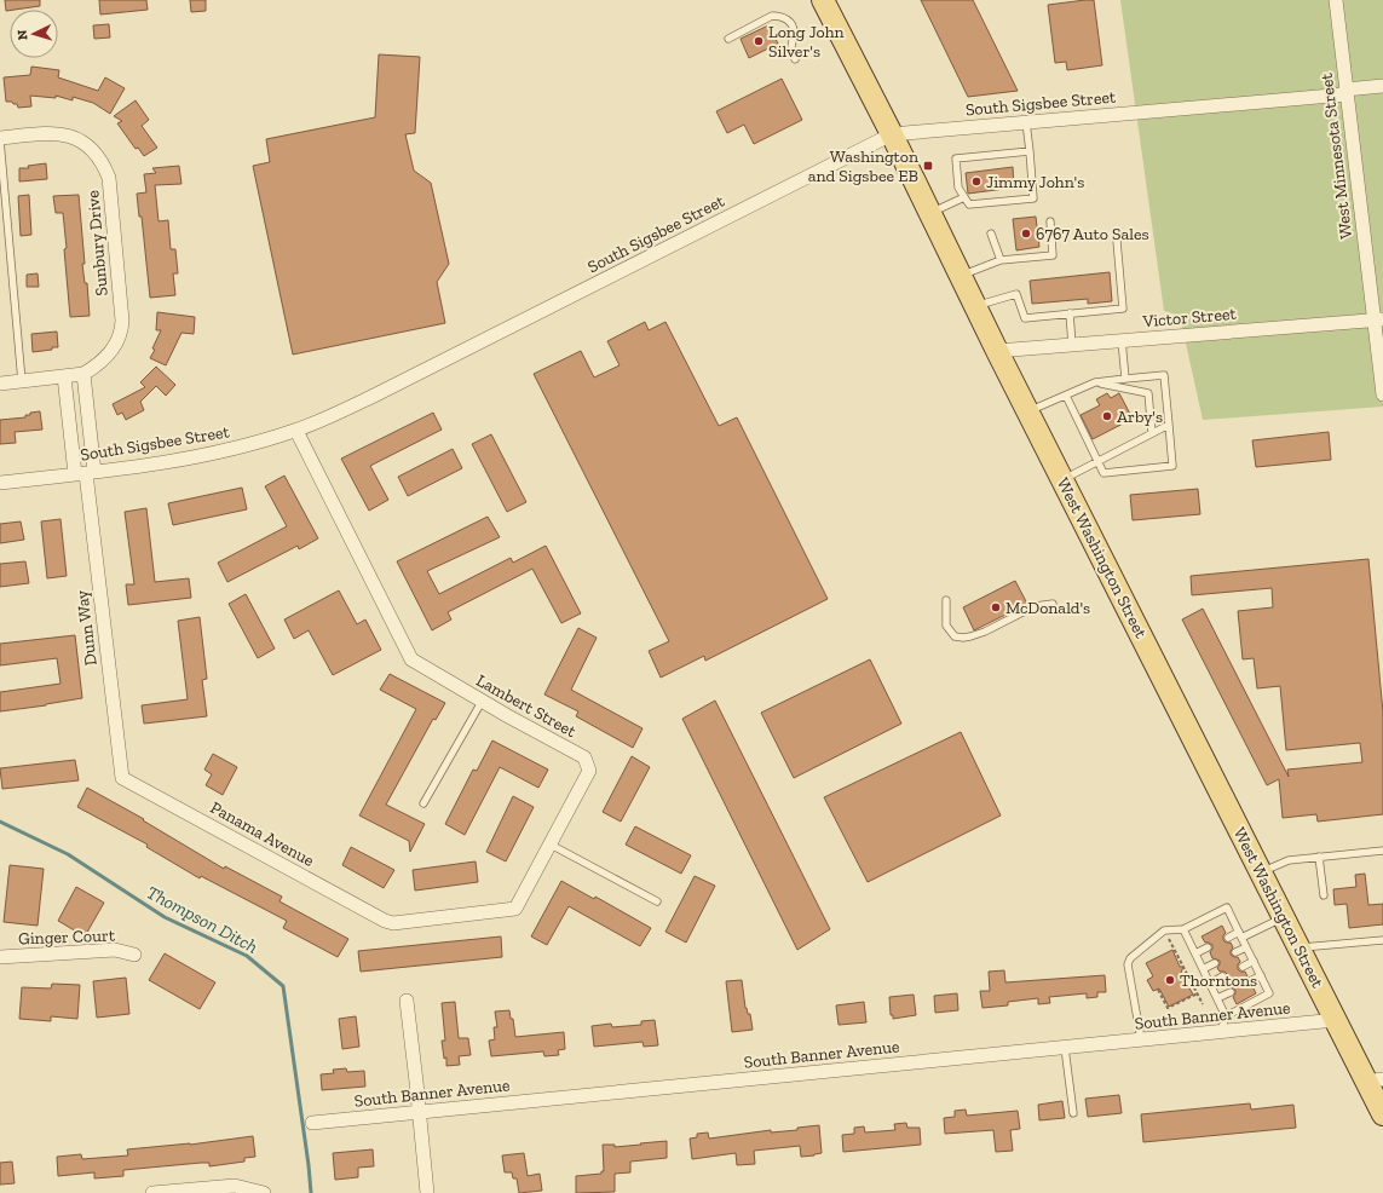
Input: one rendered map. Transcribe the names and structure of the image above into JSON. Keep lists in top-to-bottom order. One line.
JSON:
{"streets":{"main road":["West Washington Street"],"street":["South Sigsbee Street","West Minnesota Street","Sunbury Drive","Victor Street","Dunn Way","Lambert Street","Panama Avenue","Ginger Court","South Banner Avenue"]},"crossings":[["South Sigsbee Street","West Minnesota Street"],["South Sigsbee Street","West Washington Street"],["South Sigsbee Street","Dunn Way"],["South Sigsbee Street","Lambert Street"],["West Minnesota Street","Victor Street"],["Victor Street","West Washington Street"],["West Washington Street","South Banner Avenue"],["Dunn Way","Panama Avenue"],["Lambert Street","Panama Avenue"]],"water":["Thompson Ditch"],"places":{"other":["Long John Silver's","Jimmy John's","6767 Auto Sales","Arby's","McDonald's","Thorntons"],"transit":["Washington and Sigsbee EB"]},"north":"left"}
